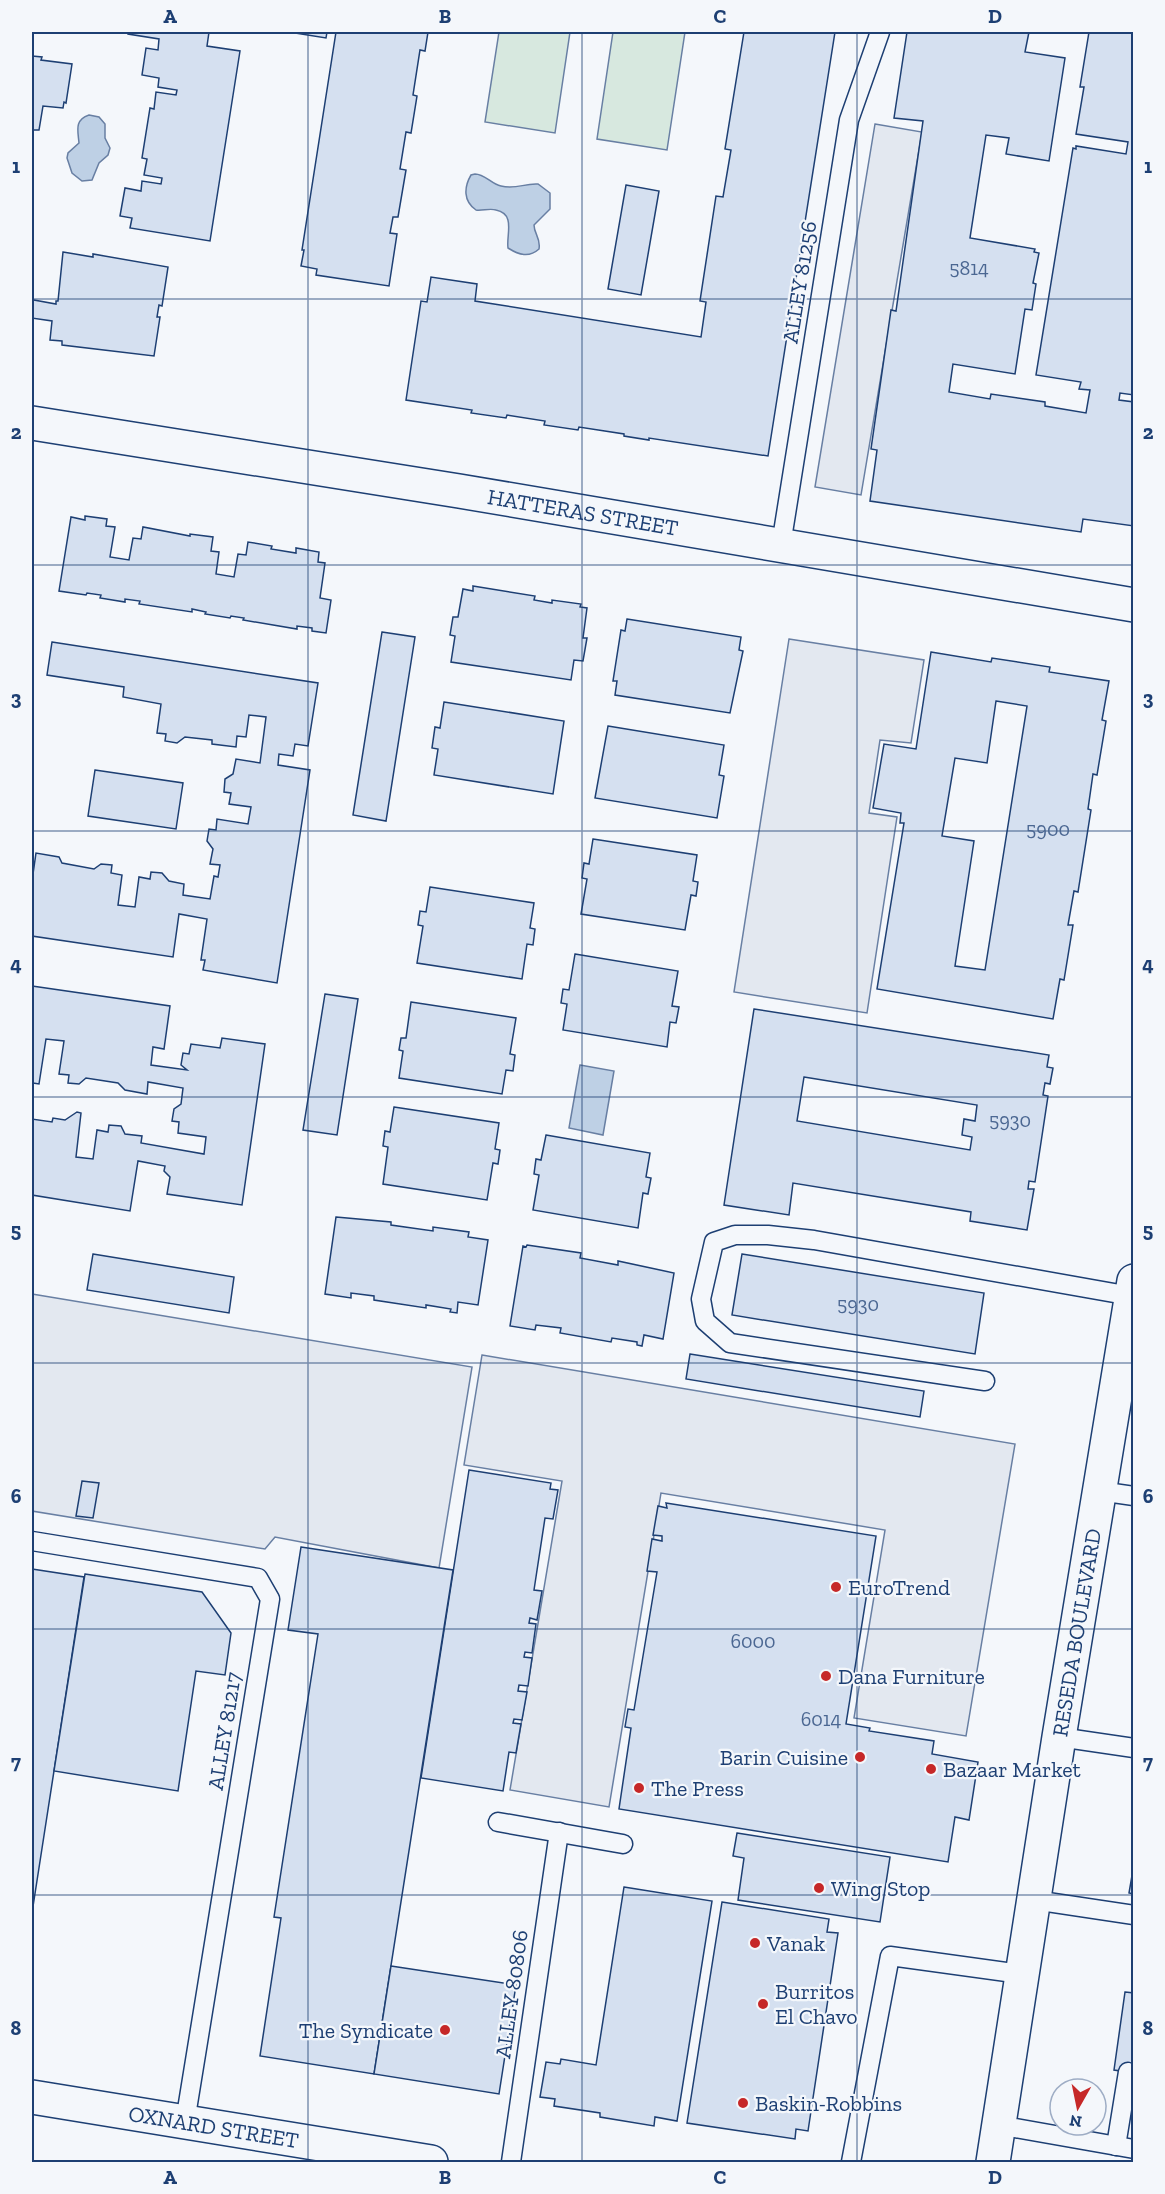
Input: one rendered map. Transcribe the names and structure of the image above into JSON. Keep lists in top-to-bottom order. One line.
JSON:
{"streets":{"main road":["HATTERAS STREET","RESEDA BOULEVARD","OXNARD STREET"],"lane":["ALLEY 81256","ALLEY 81217","ALLEY 80806"]},"crossings":[["ALLEY 81256","HATTERAS STREET"],["ALLEY 81217","OXNARD STREET"]],"places":["EuroTrend","Dana Furniture","Barin Cuisine","Bazaar Market","The Press","Wing Stop","Vanak","Burritos El Chavo","The Syndicate","Baskin-Robbins"],"house_numbers":["5814","5900","5930","5930","6000","6014"],"north":"bottom","grid":{"columns":["A","B","C","D"],"rows":["1","2","3","4","5","6","7","8"]}}
